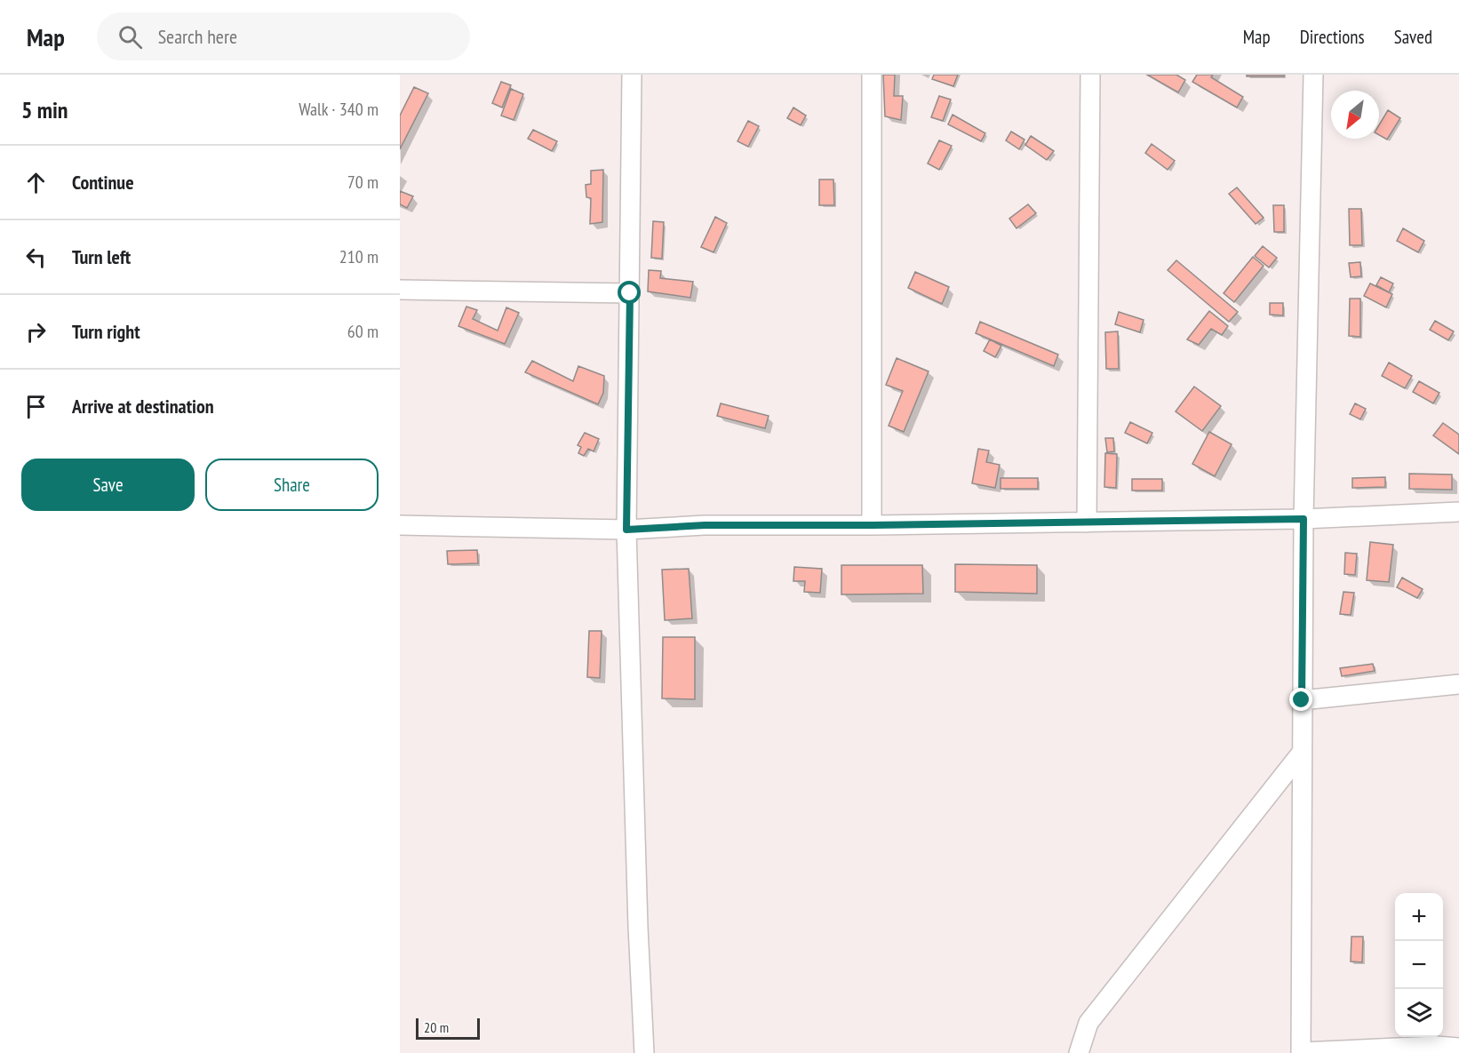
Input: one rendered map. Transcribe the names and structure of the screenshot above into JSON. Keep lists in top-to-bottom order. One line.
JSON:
{"scale_bar":"20 m","north":"bottom left","page":{"header":"Map","search":"Search here","nav":["Map","Directions","Saved"],"heading":["5 min","Walk · 340 m"],"list":[["Continue","70 m"],["Turn left","210 m"],["Turn right","60 m"],"Arrive at destination"],"buttons":["Save","Share"],"map_buttons":["+","−"],"scale":"20 m"}}
